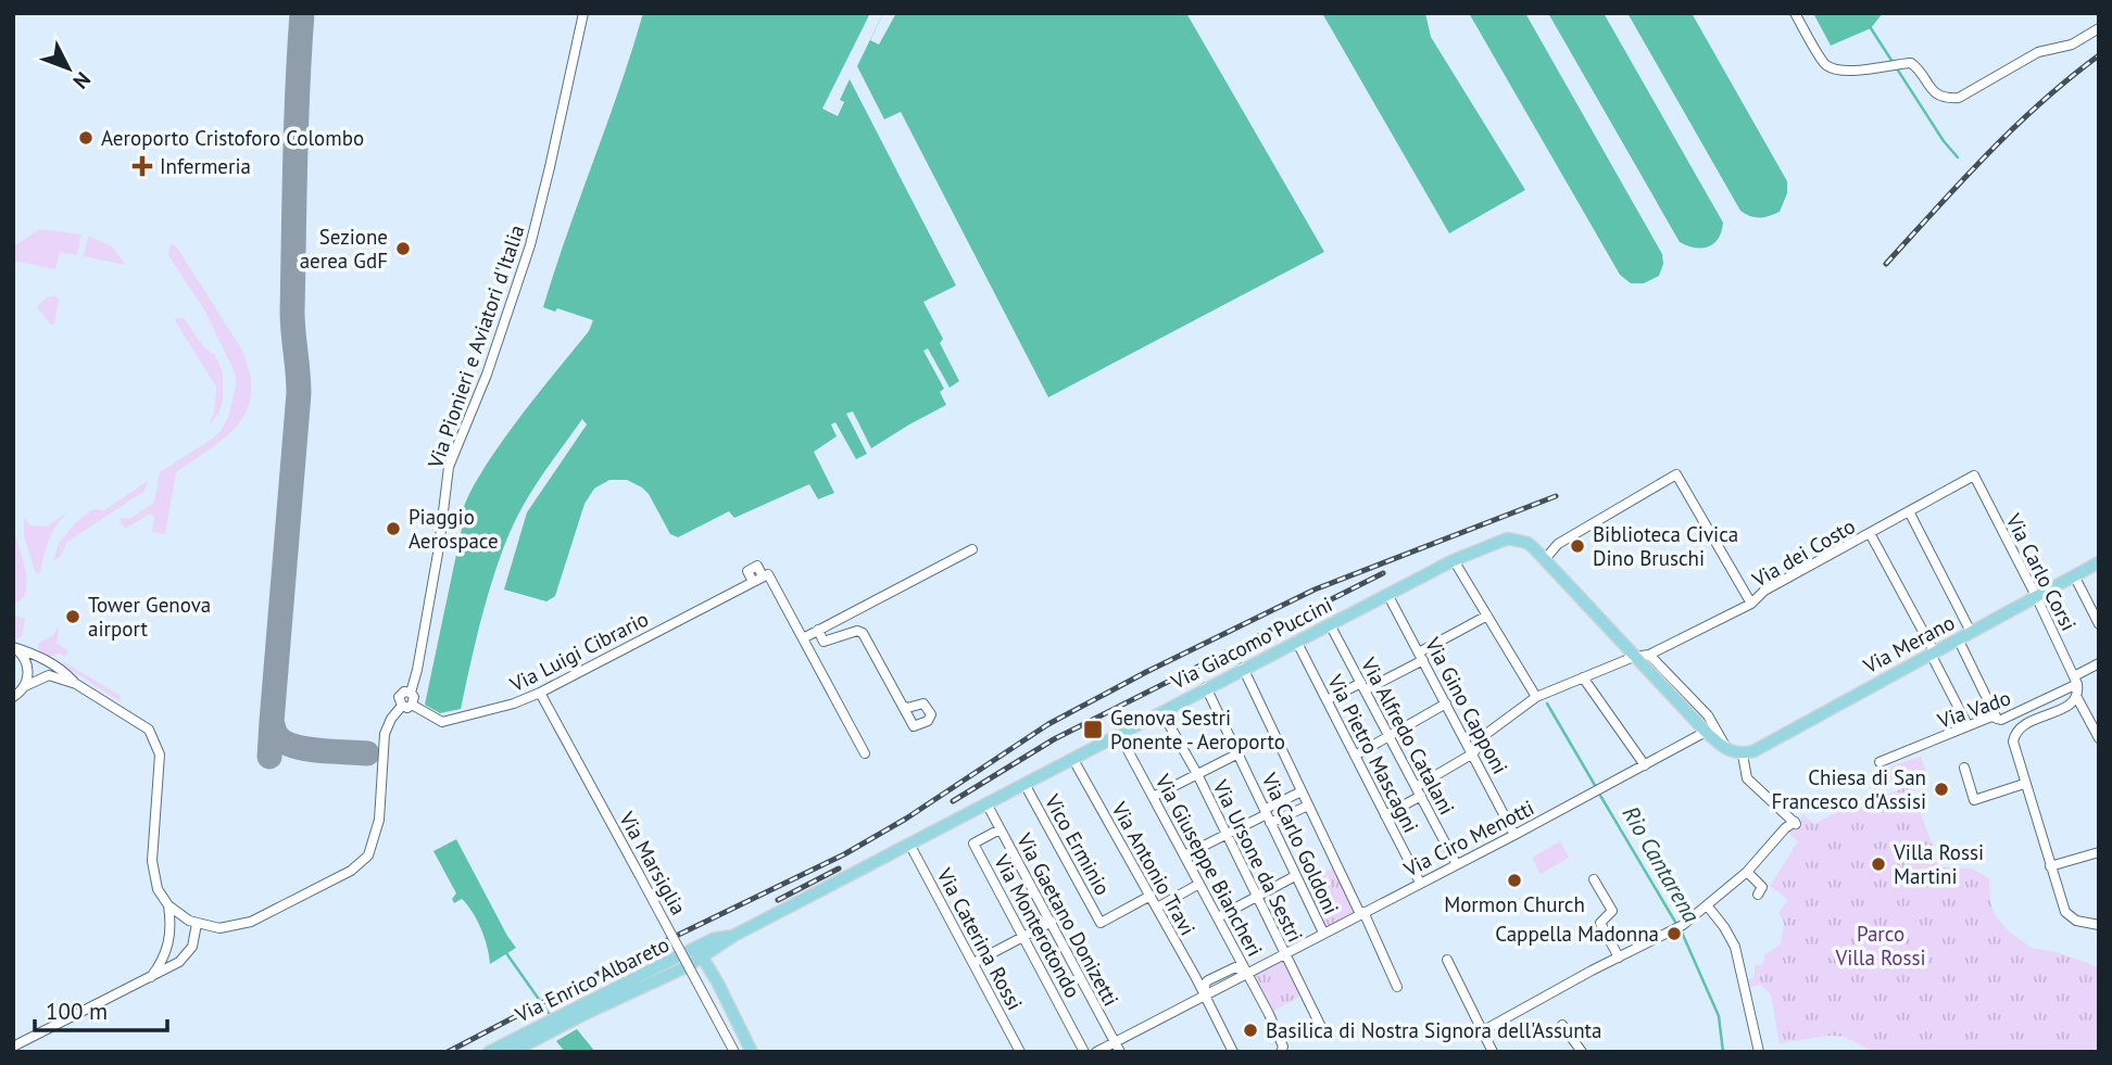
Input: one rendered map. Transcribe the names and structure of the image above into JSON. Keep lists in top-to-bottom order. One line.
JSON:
{"streets":{"main road":["Via Giacomo Puccini","Via Merano","Via Enrico Albareto"],"street":["Via Pionieri e Aviatori d'Italia","Via dei Costo","Via Carlo Corsi","Via Luigi Cibrario","Via Gino Capponi","Via Vado","Via Alfredo Catalani","Via Pietro Mascagni","Via Ciro Menotti","Via Carlo Goldoni","Vico Erminio","Via Ursone da Sestri","Via Marsiglia","Via Giuseppe Biancheri","Via Antonio Travi","Via Gaetano Donizetti","Via Monterotondo","Via Caterina Rossi"]},"crossings":[["Via Pionieri e Aviatori d'Italia","Via Luigi Cibrario"],["Via dei Costo","Via Carlo Corsi"],["Via dei Costo","Via Giacomo Puccini"],["Via dei Costo","Via Gino Capponi"],["Via dei Costo","Via Alfredo Catalani"],["Via Carlo Corsi","Via Merano"],["Via Carlo Corsi","Via Vado"],["Via Giacomo Puccini","Via Merano"],["Via Giacomo Puccini","Via Gino Capponi"],["Via Giacomo Puccini","Via Alfredo Catalani"],["Via Giacomo Puccini","Via Pietro Mascagni"],["Via Giacomo Puccini","Via Ciro Menotti"],["Via Giacomo Puccini","Via Carlo Goldoni"],["Via Giacomo Puccini","Vico Erminio"],["Via Giacomo Puccini","Via Ursone da Sestri"],["Via Giacomo Puccini","Via Giuseppe Biancheri"],["Via Giacomo Puccini","Via Antonio Travi"],["Via Giacomo Puccini","Via Gaetano Donizetti"],["Via Giacomo Puccini","Via Caterina Rossi"],["Via Giacomo Puccini","Via Enrico Albareto"],["Via Luigi Cibrario","Via Marsiglia"],["Via Gino Capponi","Via Ciro Menotti"],["Via Alfredo Catalani","Via Ciro Menotti"],["Via Pietro Mascagni","Via Ciro Menotti"],["Via Ciro Menotti","Via Carlo Goldoni"],["Via Ciro Menotti","Via Ursone da Sestri"],["Via Ciro Menotti","Via Giuseppe Biancheri"],["Via Ciro Menotti","Via Antonio Travi"],["Via Ciro Menotti","Via Gaetano Donizetti"],["Vico Erminio","Via Antonio Travi"],["Via Gaetano Donizetti","Via Monterotondo"]],"water":["Rio Cantarena"],"parks":["Parco Villa Rossi"],"places":{"other":["Aeroporto Cristoforo Colombo","Sezione aerea GdF","Piaggio Aerospace","Biblioteca Civica Dino Bruschi","Tower Genova airport","Chiesa di San Francesco d'Assisi","Villa Rossi Martini","Mormon Church","Cappella Madonna","Basilica di Nostra Signora dell'Assunta"],"health":["Infermeria"],"transit":["Genova Sestri Ponente - Aeroporto"]},"scale_bar":"100 m","north":"bottom right"}
